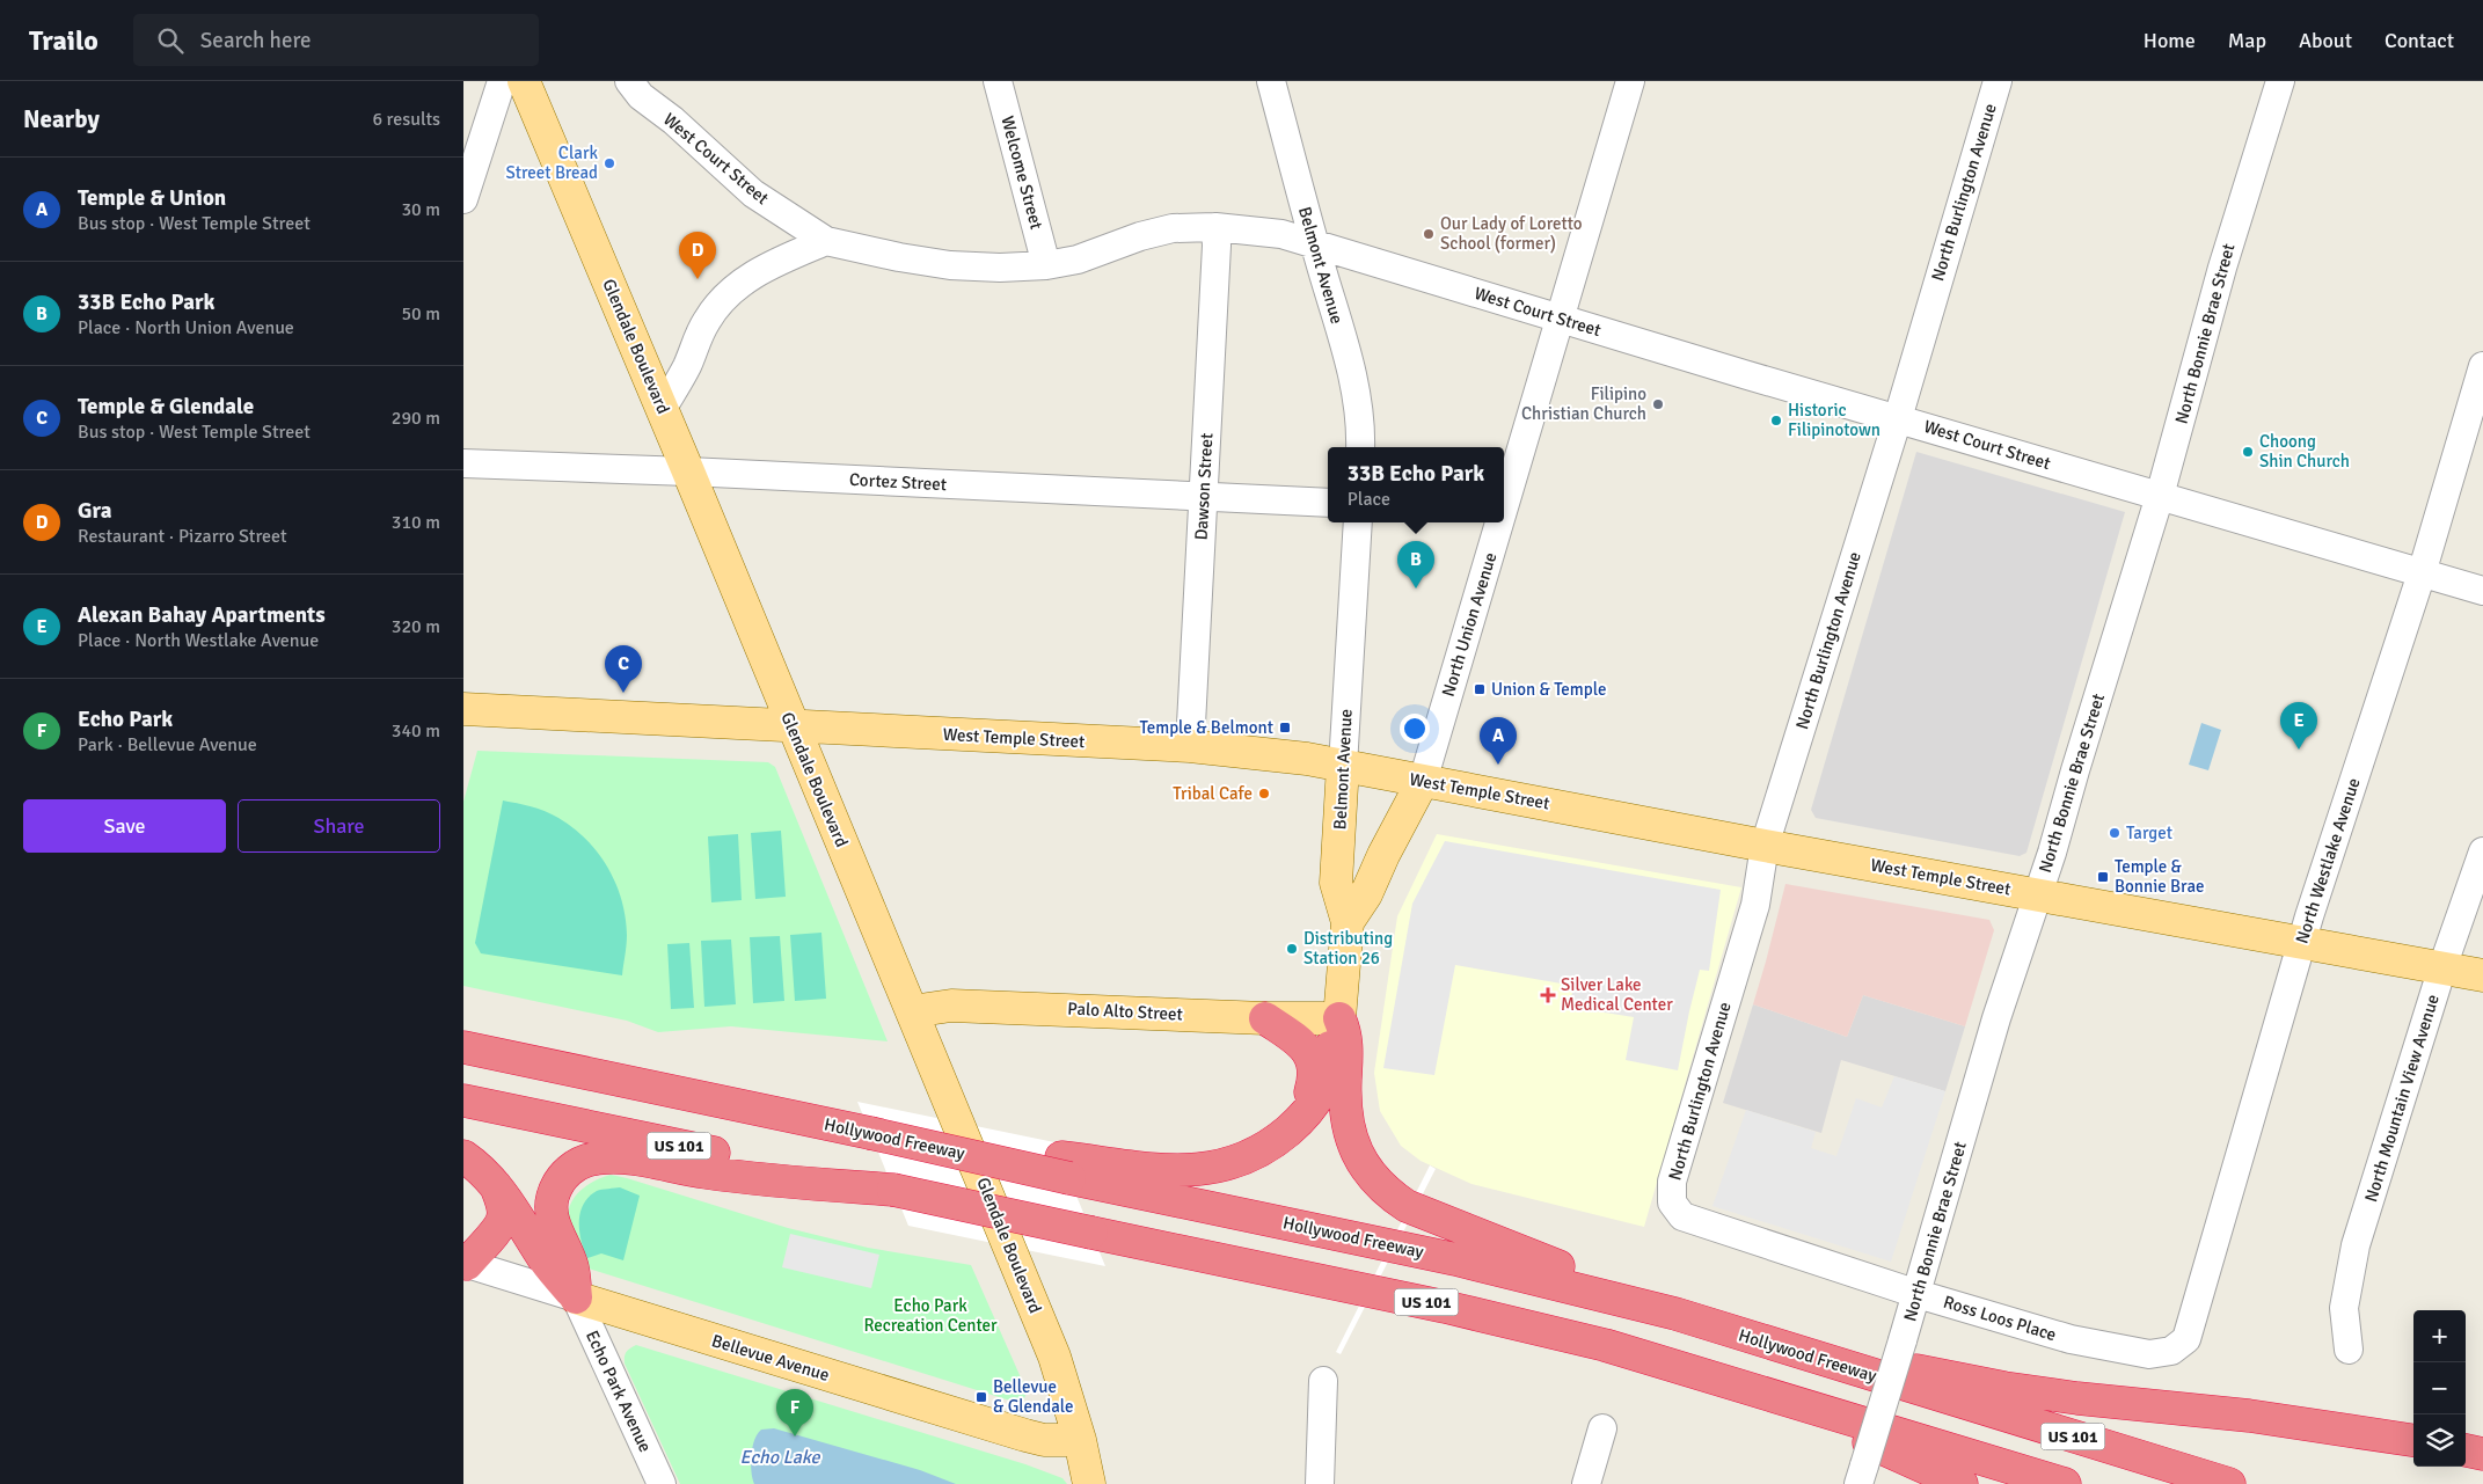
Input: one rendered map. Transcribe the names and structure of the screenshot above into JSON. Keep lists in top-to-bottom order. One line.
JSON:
{"streets":{"highway":["Hollywood Freeway","US 101"],"main road":["Belmont Avenue","Glendale Boulevard","North Union Avenue","West Temple Street","Palo Alto Street","Bellevue Avenue"],"street":["West Court Street","Welcome Street","North Burlington Avenue","North Bonnie Brae Street","Cortez Street","Dawson Street","North Westlake Avenue","North Mountain View Avenue","Ross Loos Place","Echo Park Avenue"]},"crossings":[["West Court Street","Welcome Street"],["West Court Street","North Burlington Avenue"],["West Court Street","Belmont Avenue"],["West Court Street","North Bonnie Brae Street"],["West Court Street","Dawson Street"],["West Court Street","North Union Avenue"],["West Court Street","North Westlake Avenue"],["North Burlington Avenue","West Temple Street"],["North Burlington Avenue","Ross Loos Place"],["Belmont Avenue","North Union Avenue"],["Belmont Avenue","West Temple Street"],["Belmont Avenue","Palo Alto Street"],["North Bonnie Brae Street","West Temple Street"],["North Bonnie Brae Street","Ross Loos Place"],["Glendale Boulevard","Cortez Street"],["Glendale Boulevard","West Temple Street"],["Glendale Boulevard","Palo Alto Street"],["Glendale Boulevard","Bellevue Avenue"],["Cortez Street","Dawson Street"],["Dawson Street","West Temple Street"],["North Union Avenue","West Temple Street"],["West Temple Street","North Westlake Avenue"],["West Temple Street","North Mountain View Avenue"],["North Westlake Avenue","Ross Loos Place"],["Bellevue Avenue","Echo Park Avenue"]],"water":["Echo Lake"],"parks":["Echo Park Recreation Center"],"places":{"other":["Clark Street Bread","Our Lady of Loretto School (former)","Filipino Christian Church","Historic Filipinotown","Choong Shin Church","Tribal Cafe","Target","Distributing Station 26"],"transit":["Union & Temple","Temple & Belmont","Temple & Bonnie Brae","Bellevue & Glendale"],"health":["Silver Lake Medical Center"]},"page":{"header":"Trailo","search":"Search here","nav":["Home","Map","About","Contact"],"heading":["Nearby","6 results"],"list":[{"mark":"A","name":"Temple & Union","note":"Bus stop · West Temple Street","value":"30 m"},{"mark":"B","name":"33B Echo Park","note":"Place · North Union Avenue","value":"50 m"},{"mark":"C","name":"Temple & Glendale","note":"Bus stop · West Temple Street","value":"290 m"},{"mark":"D","name":"Gra","note":"Restaurant · Pizarro Street","value":"310 m"},{"mark":"E","name":"Alexan Bahay Apartments","note":"Place · North Westlake Avenue","value":"320 m"},{"mark":"F","name":"Echo Park","note":"Park · Bellevue Avenue","value":"340 m"}],"pins":["D","B","C","E","A","F"],"popup":["33B Echo Park","Place"],"buttons":["Save","Share"],"map_buttons":["+","−"]}}
